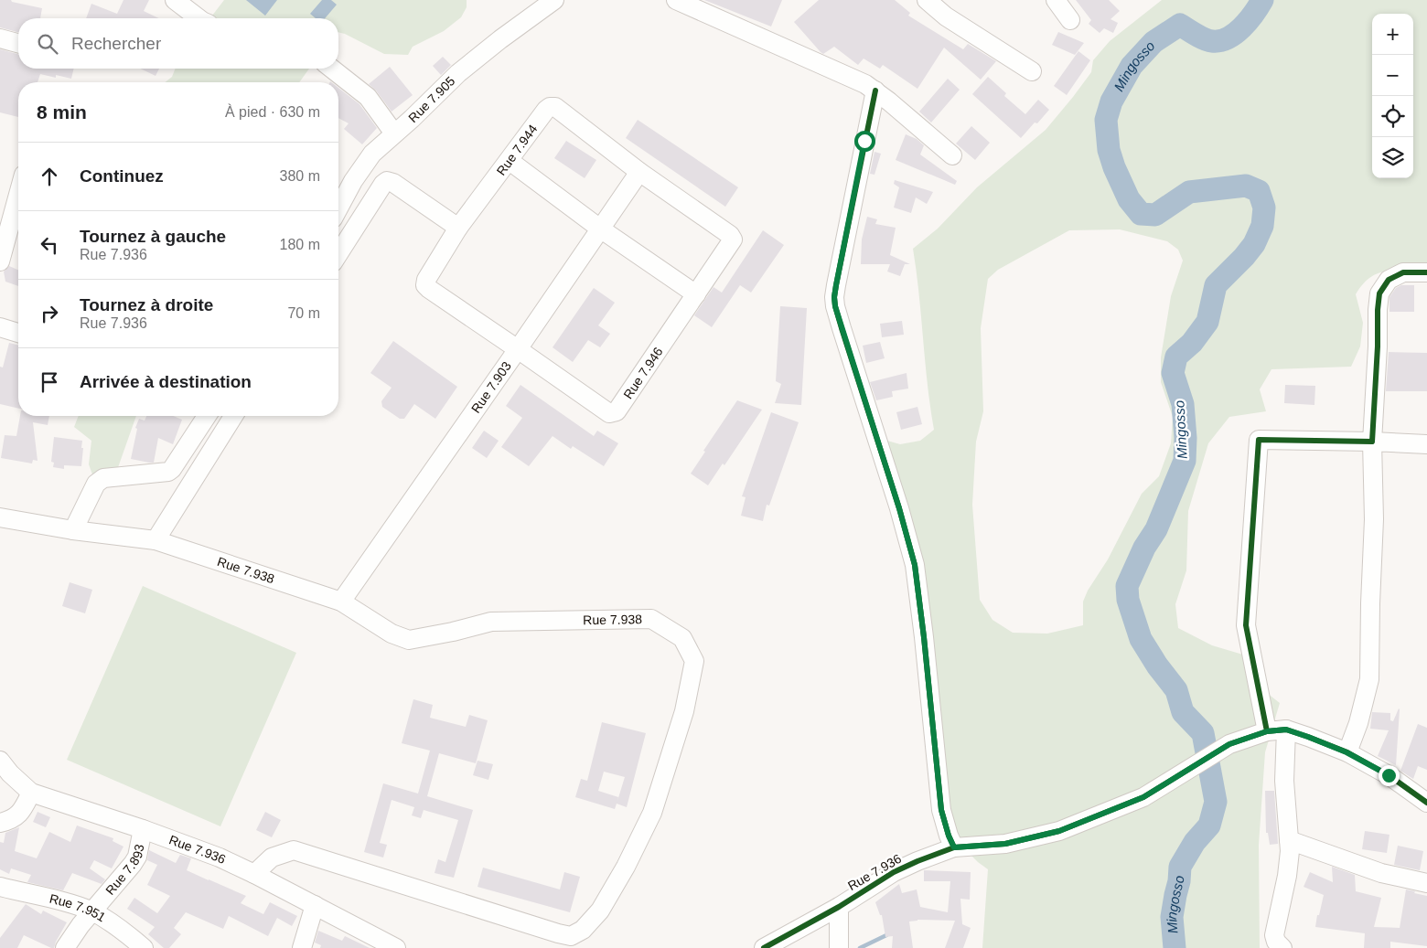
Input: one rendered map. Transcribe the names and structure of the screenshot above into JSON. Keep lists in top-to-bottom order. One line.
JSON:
{"streets":{"street":["Rue 7.905","Rue 7.944","Rue 7.946","Rue 7.903","Rue 7.938","Rue 7.936","Rue 7.893","Rue 7.951"]},"crossings":[["Rue 7.944","Rue 7.946"],["Rue 7.944","Rue 7.903"],["Rue 7.946","Rue 7.903"],["Rue 7.903","Rue 7.938"],["Rue 7.938","Rue 7.936"],["Rue 7.936","Rue 7.893"],["Rue 7.893","Rue 7.951"]],"water":["Mingosso"],"page":{"map_buttons":["+","−"],"search":"Rechercher","heading":["8 min","À pied · 630 m"],"list":[["Continuez","380 m"],["Tournez à gauche","Rue 7.936","180 m"],["Tournez à droite","Rue 7.936","70 m"],"Arrivée à destination"]}}
